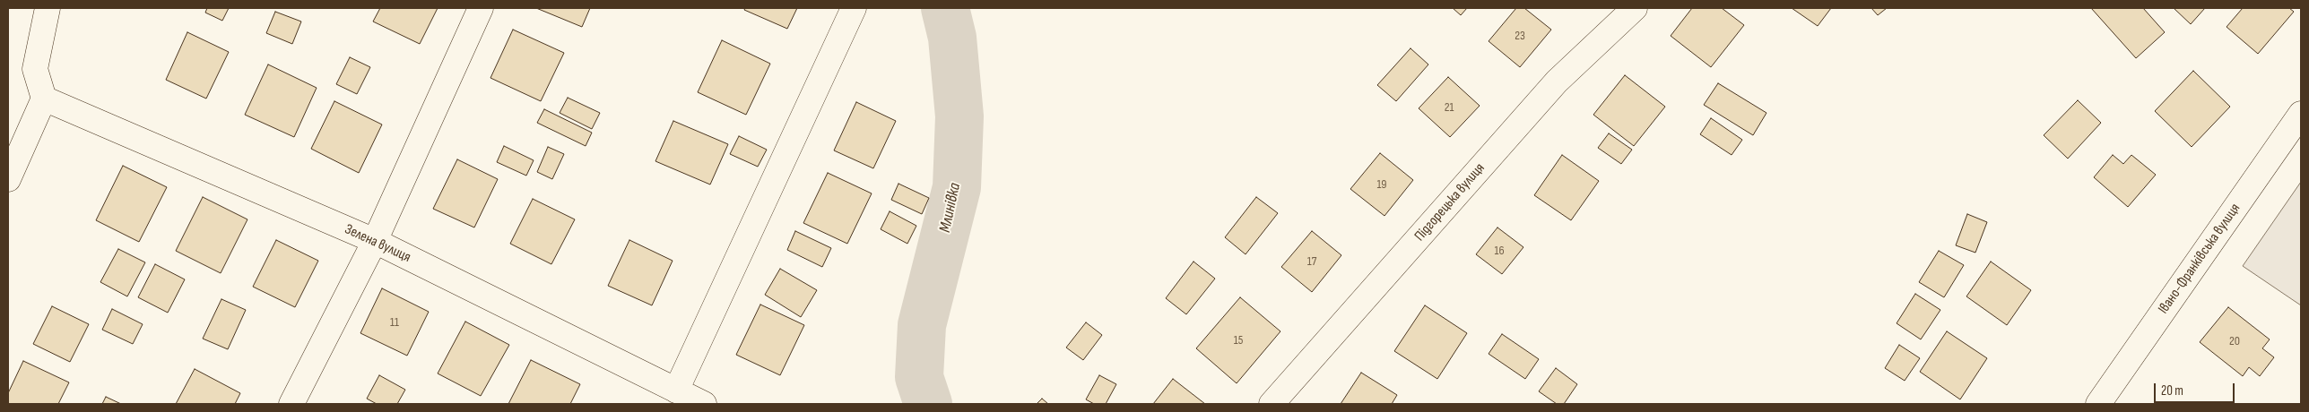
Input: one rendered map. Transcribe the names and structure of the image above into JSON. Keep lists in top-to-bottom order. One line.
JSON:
{"streets":{"street":["Підгорецька вулиця","Зелена вулиця","Івано-Франківська вулиця"]},"water":["Млинівка"],"house_numbers":["23","21","19","16","17","11","15","20"],"scale_bar":"20 m"}
